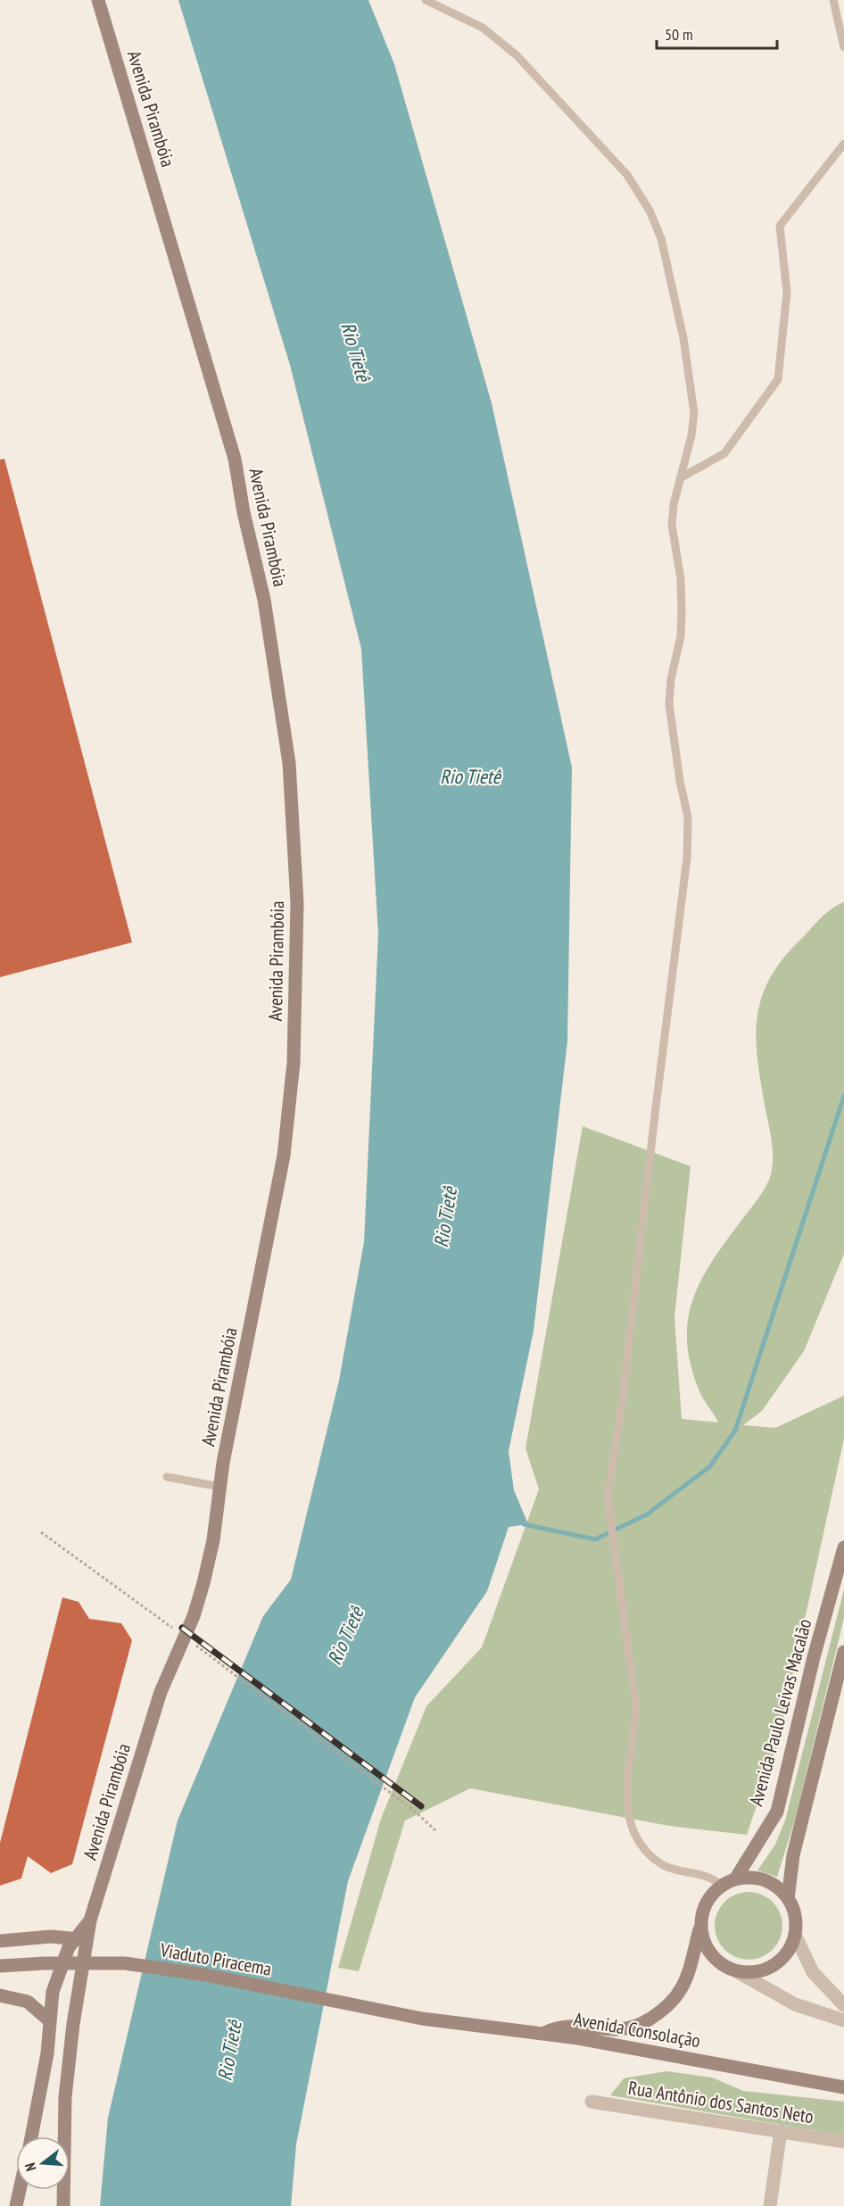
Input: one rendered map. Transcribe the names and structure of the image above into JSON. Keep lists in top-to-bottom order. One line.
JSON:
{"streets":{"main road":["Avenida Pirambóia","Avenida Paulo Leivas Macalão","Viaduto Piracema","Avenida Consolação"],"street":["Rua Antônio dos Santos Neto"]},"crossings":[["Viaduto Piracema","Avenida Consolação"]],"water":["Rio Tietê"],"scale_bar":"50 m","north":"left"}
